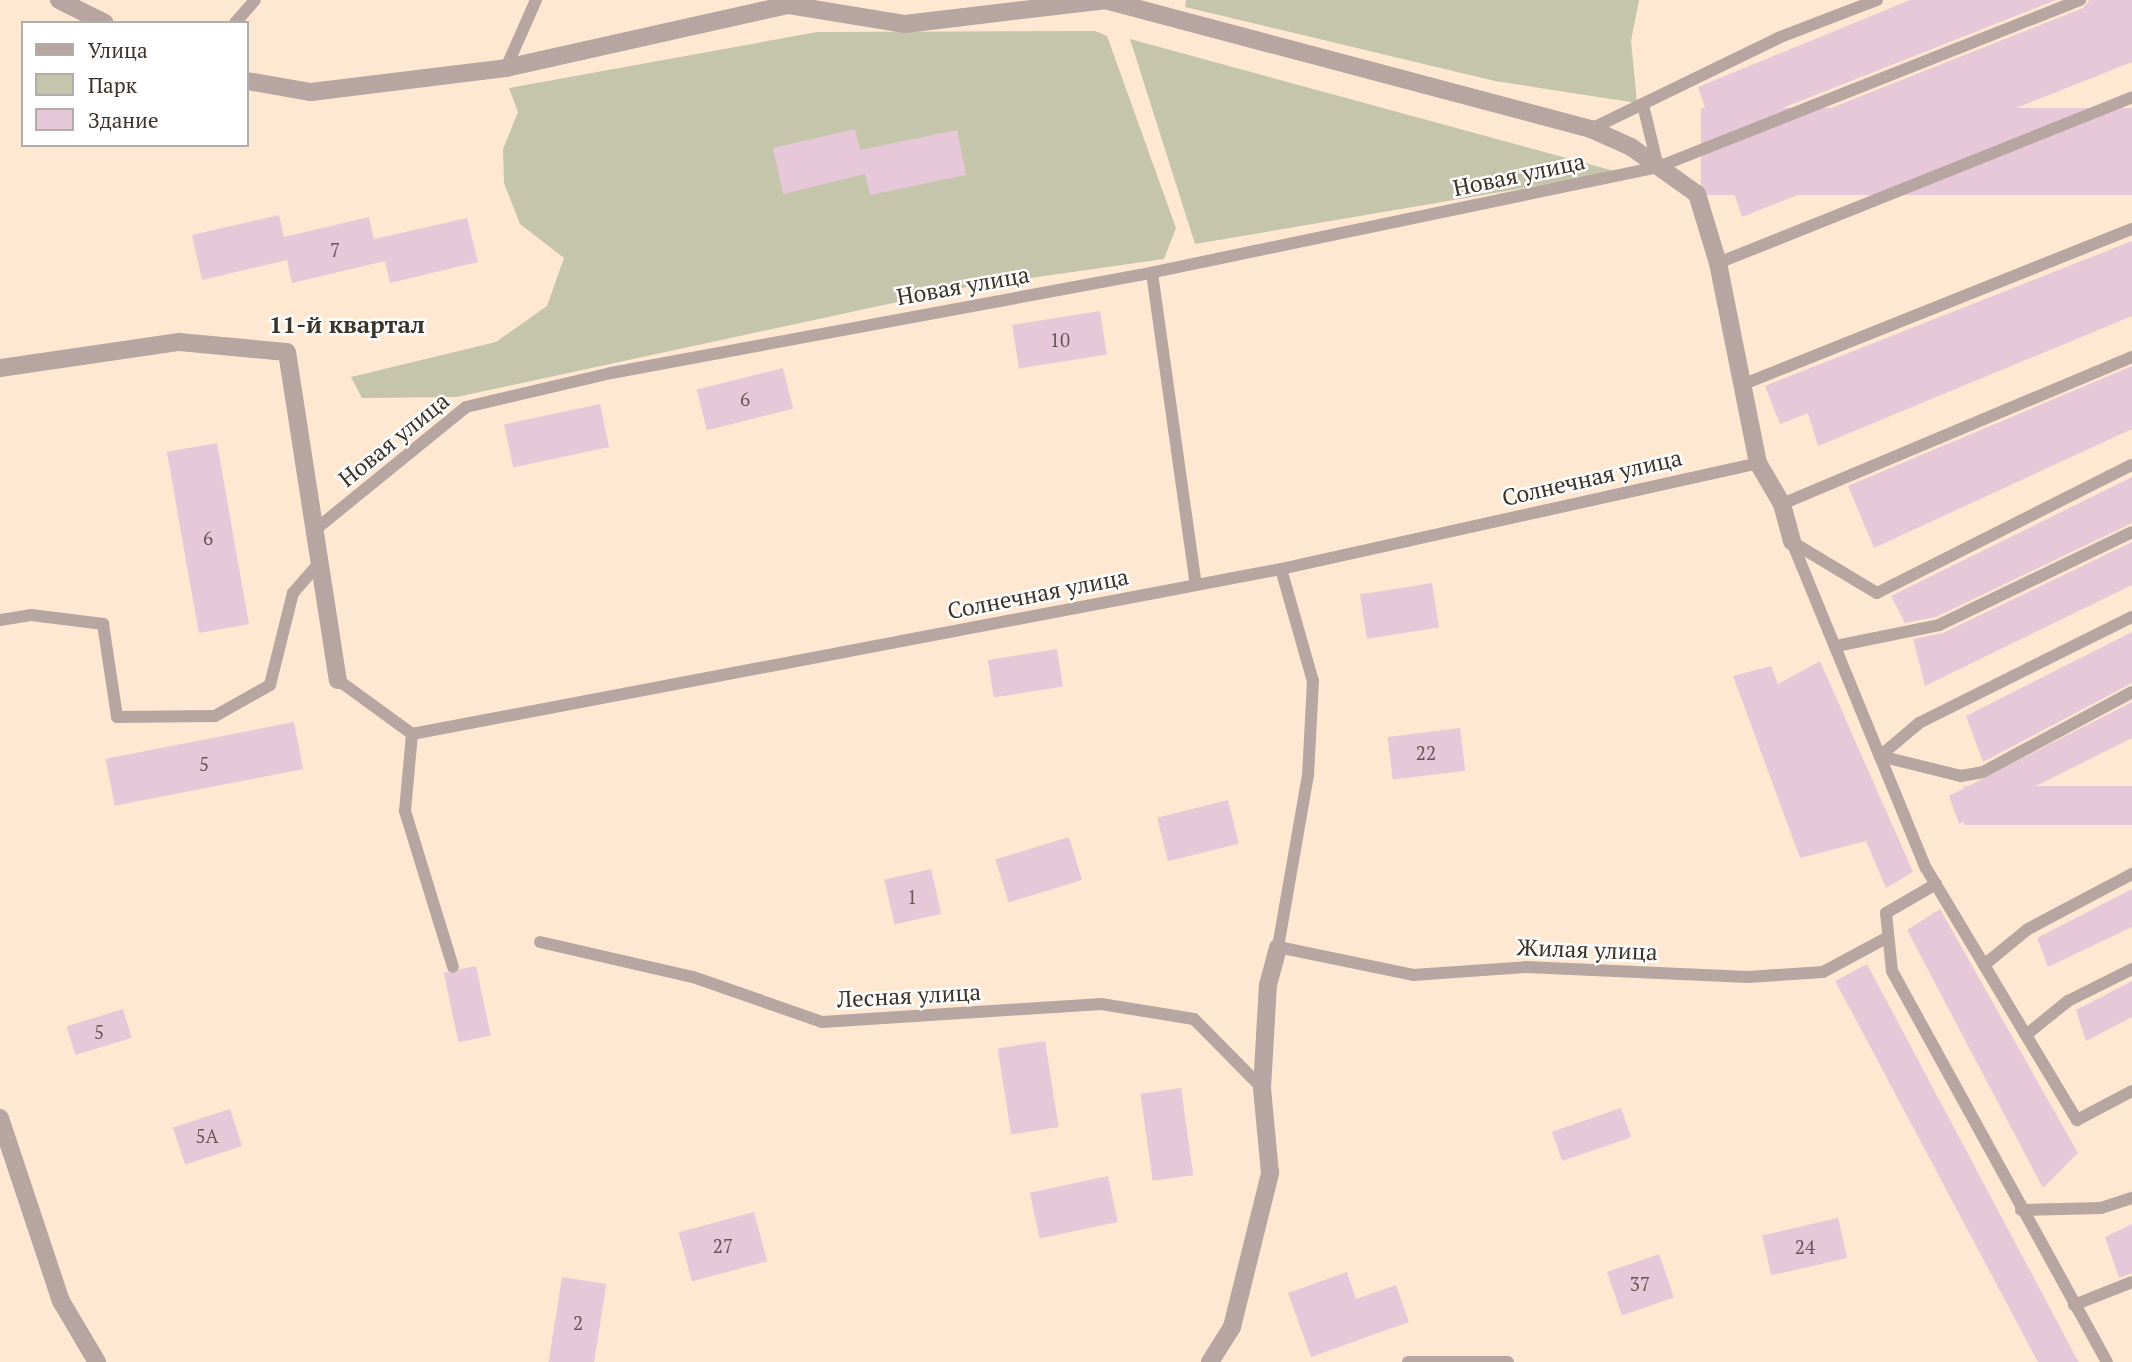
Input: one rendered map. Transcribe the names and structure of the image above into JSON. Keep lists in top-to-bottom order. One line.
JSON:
{"streets":{"lane":["Новая улица","Солнечная улица","Жилая улица","Лесная улица"]},"districts":["11-й квартал"],"house_numbers":["7","10","6","6","22","5","1","5","5А","27","24","37","2"],"legend":["Улица","Парк","Здание"]}
